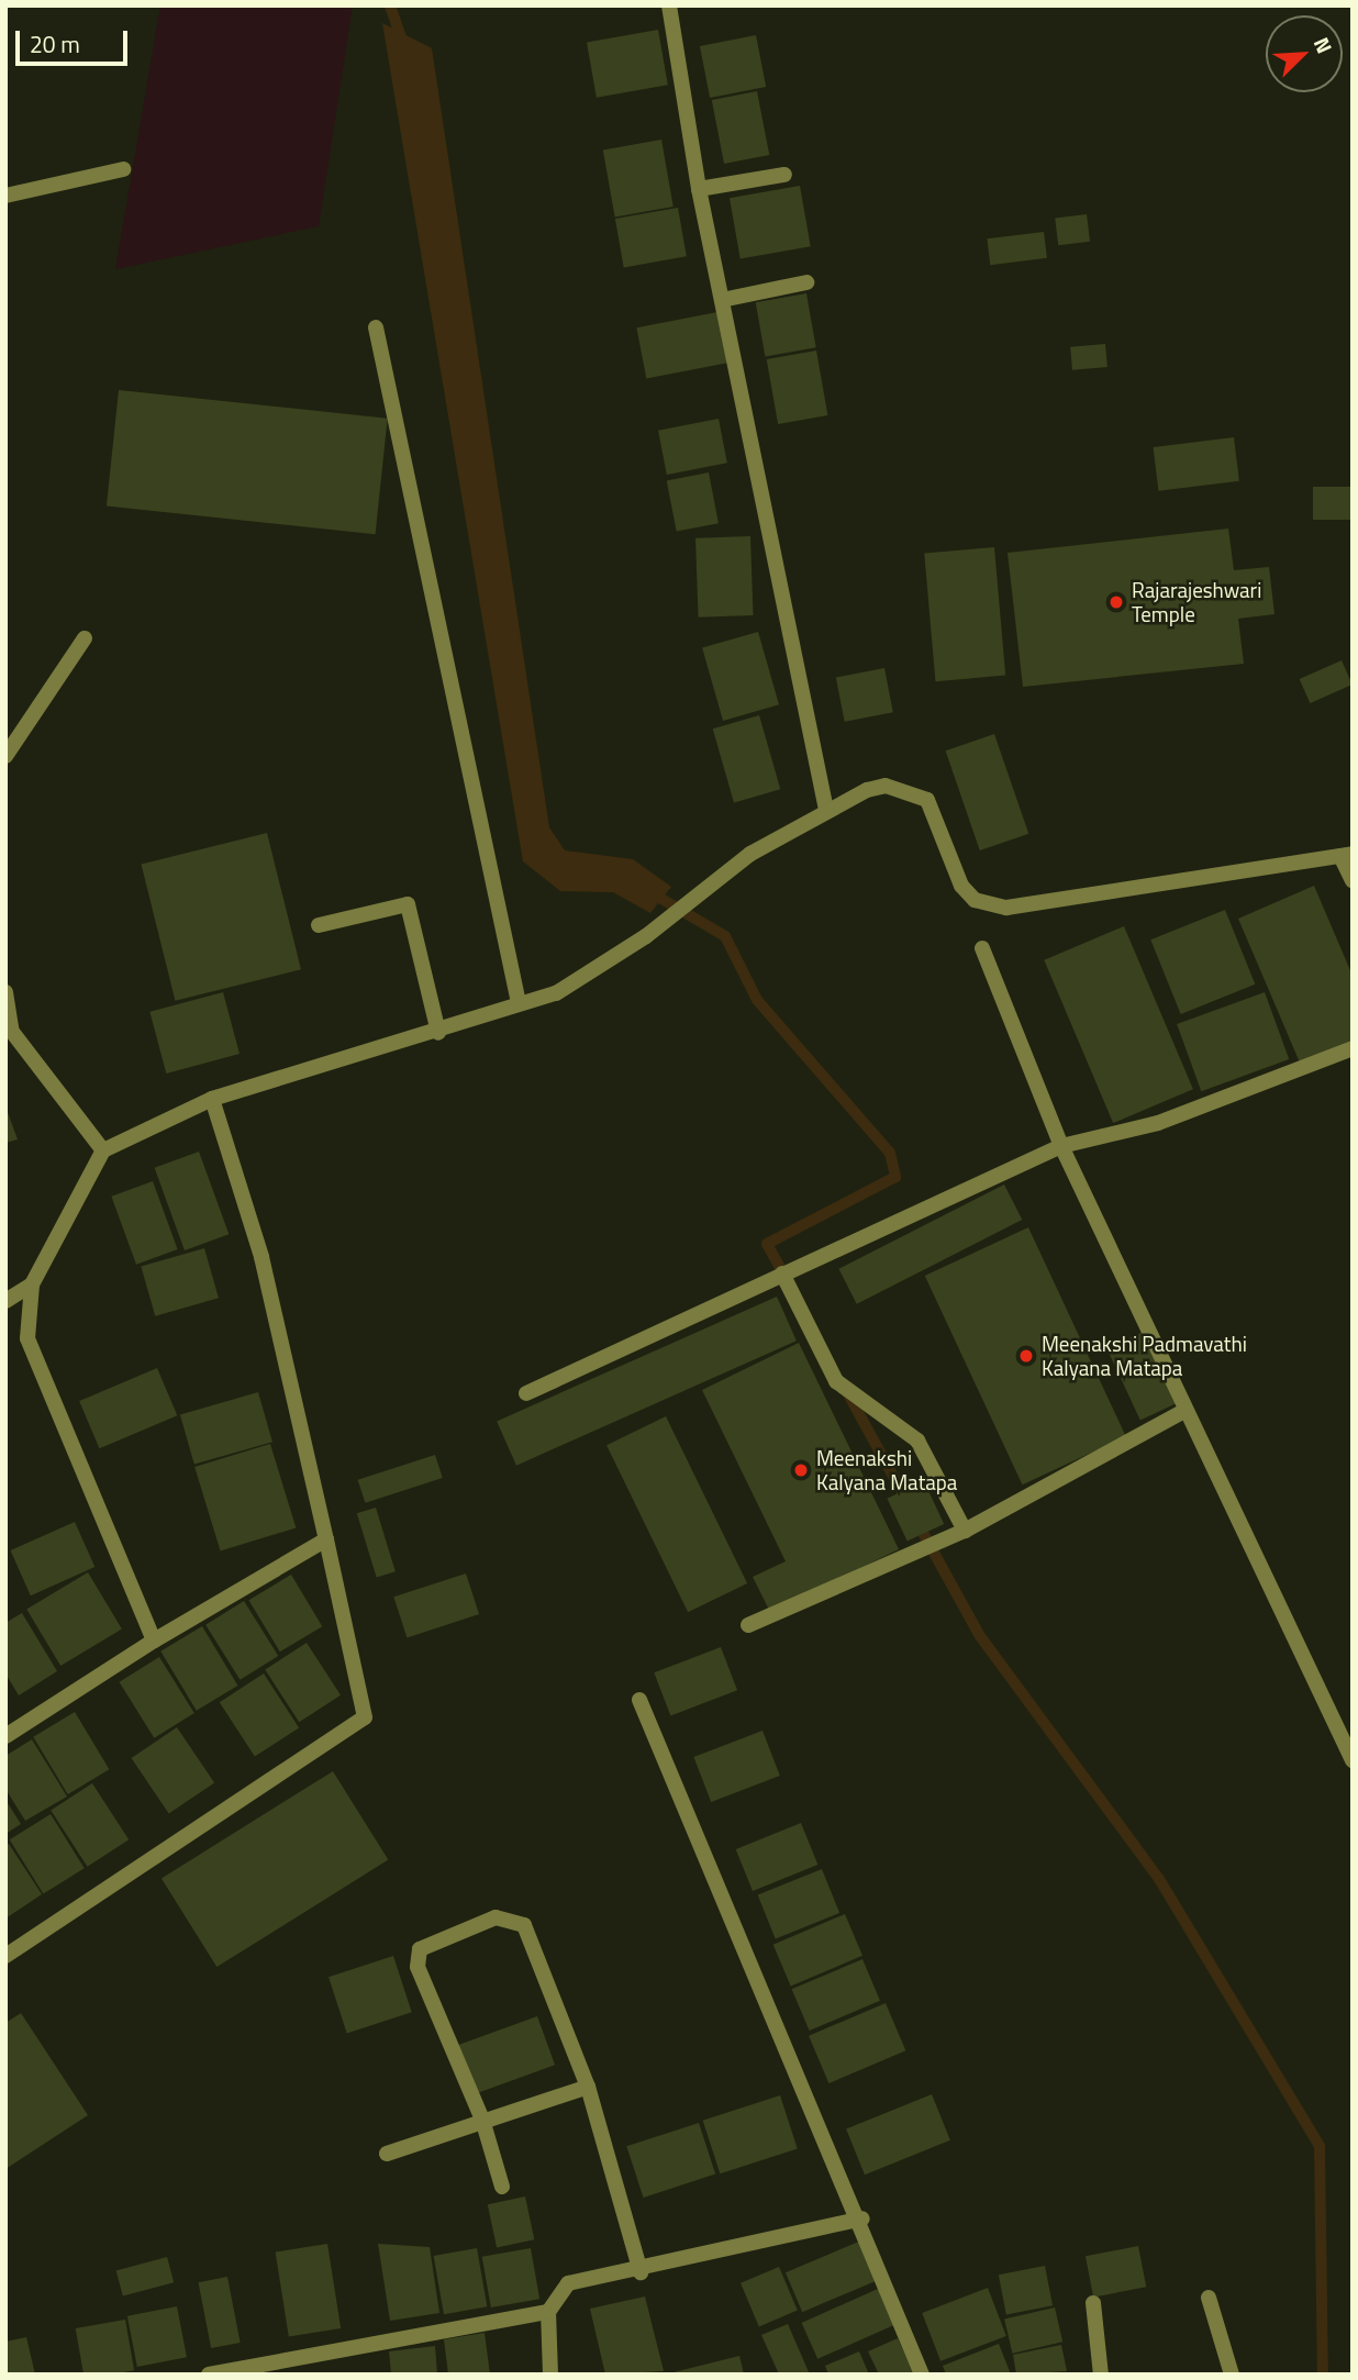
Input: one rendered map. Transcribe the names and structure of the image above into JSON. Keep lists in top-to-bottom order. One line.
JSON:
{"places":["Rajarajeshwari Temple","Meenakshi Padmavathi Kalyana Matapa","Meenakshi Kalyana Matapa"],"scale_bar":"20 m","north":"top right"}
